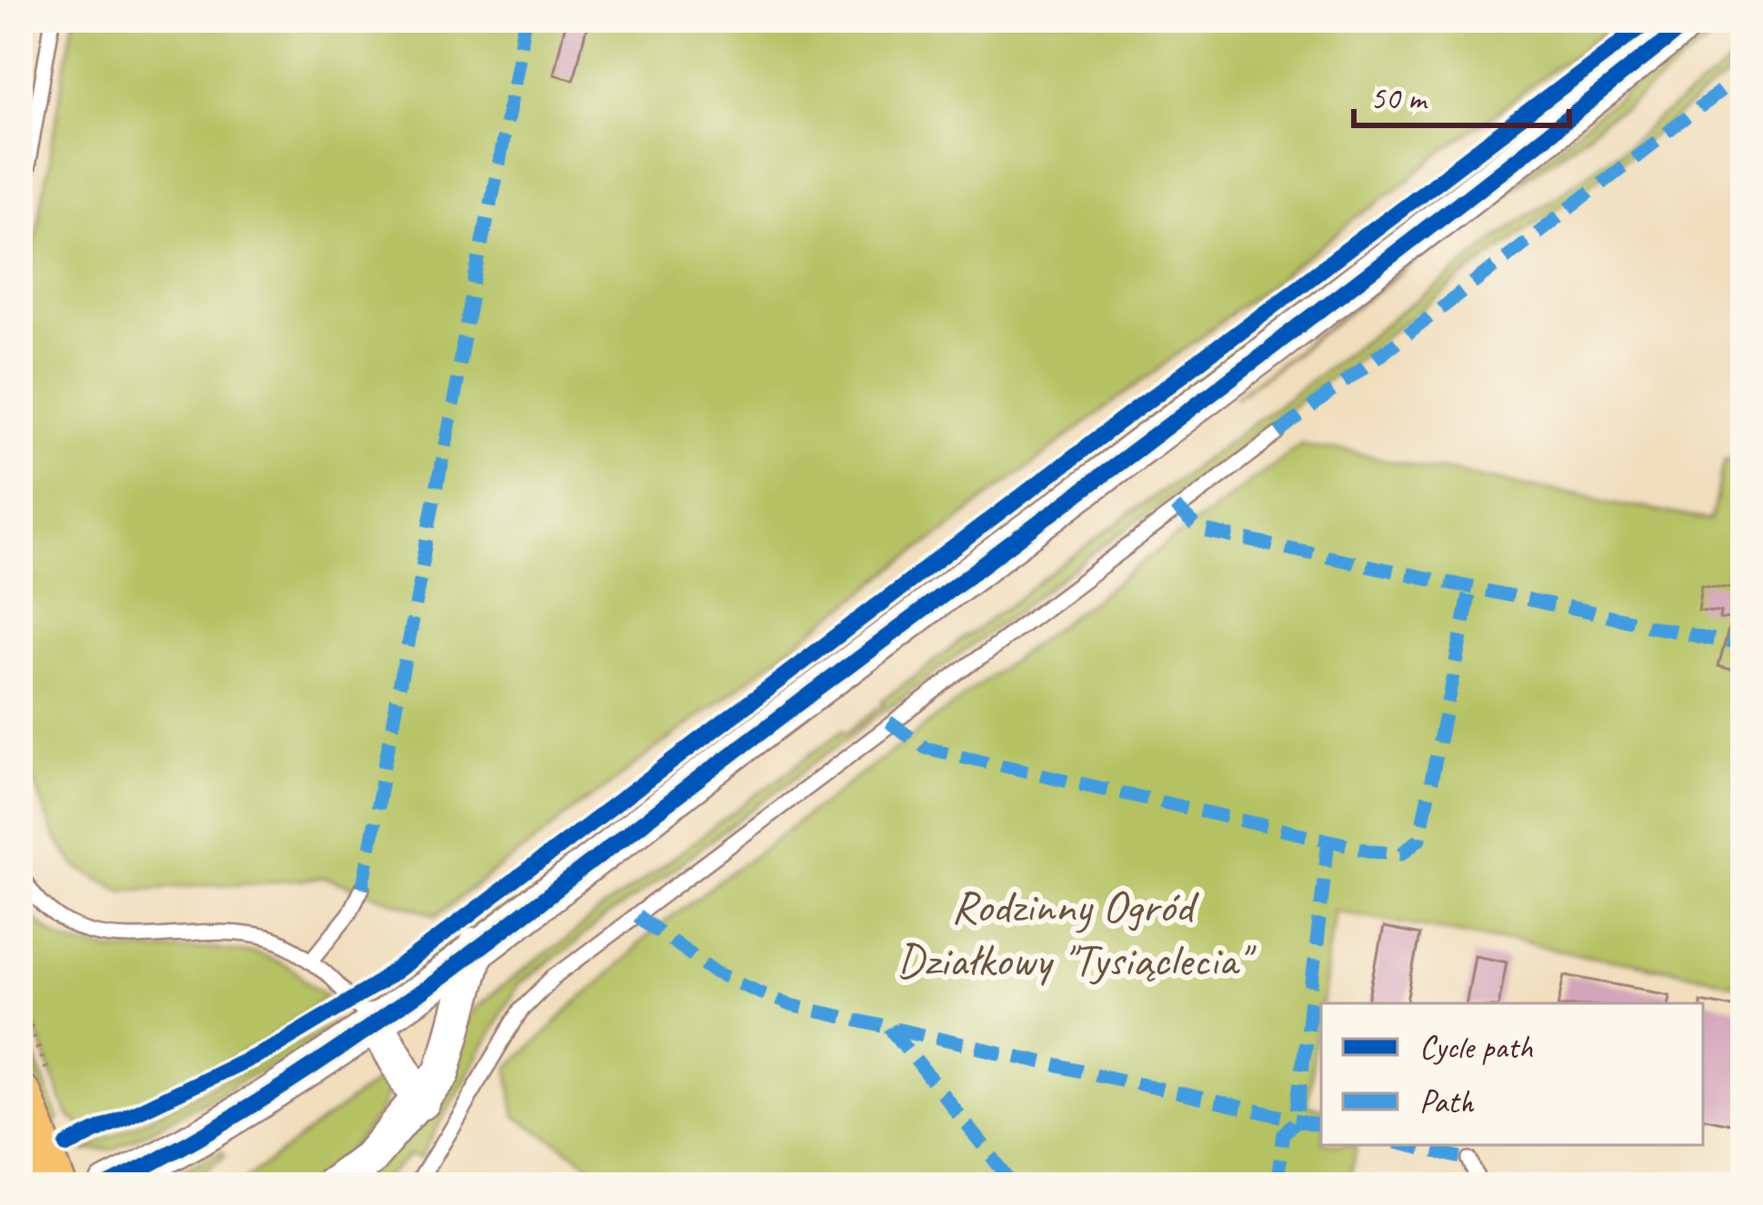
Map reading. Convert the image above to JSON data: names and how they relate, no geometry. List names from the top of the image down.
{
  "parks": ["Rodzinny Ogród Działkowy \"Tysiąclecia\""],
  "legend": ["Cycle path", "Path"],
  "scale_bar": "50 m"
}
